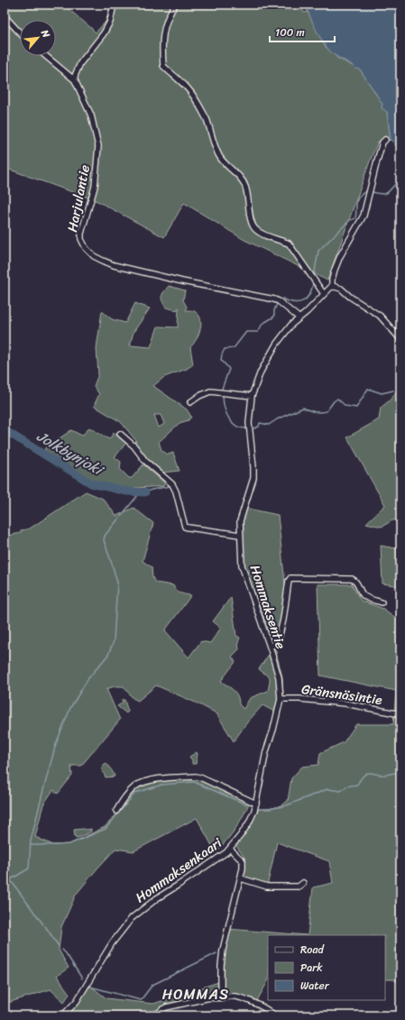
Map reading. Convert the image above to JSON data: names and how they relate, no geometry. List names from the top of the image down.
{
  "streets": {
    "street": [
      "Harjulantie",
      "Hommaksentie",
      "Gränsnäsintie",
      "Hommaksenkaari"
    ]
  },
  "crossings": [
    ["Harjulantie", "Hommaksentie"],
    ["Hommaksentie", "Gränsnäsintie"],
    ["Hommaksentie", "Hommaksenkaari"]
  ],
  "districts": ["HOMMAS"],
  "water": ["Jolkbynjoki"],
  "legend": ["Road", "Park", "Water"],
  "scale_bar": "100 m",
  "north": "top right"
}
